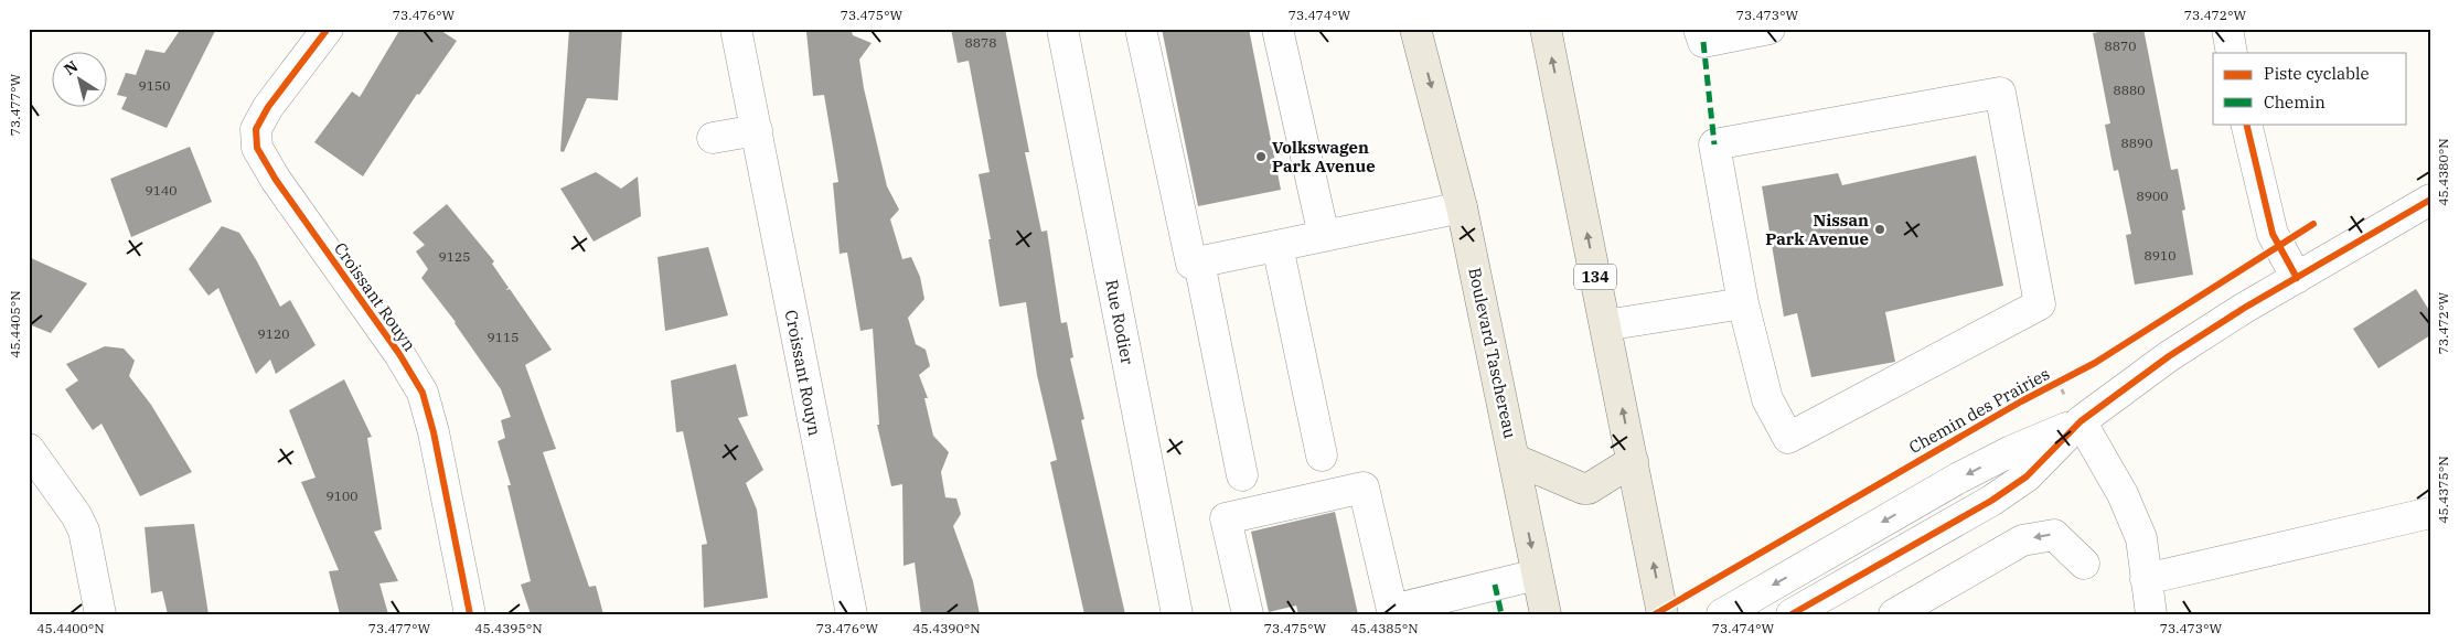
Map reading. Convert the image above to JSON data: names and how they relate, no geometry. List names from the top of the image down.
{
  "streets": {
    "main road": ["134", "Boulevard Taschereau"],
    "street": ["Croissant Rouyn", "Rue Rodier"],
    "cycle path": ["Chemin des Prairies"]
  },
  "places": ["Volkswagen Park Avenue", "Nissan Park Avenue"],
  "house_numbers": [
    "8878",
    "8870",
    "9150",
    "8880",
    "8890",
    "9140",
    "8900",
    "8910",
    "9125",
    "9120",
    "9115",
    "9100"
  ],
  "legend": ["Piste cyclable", "Chemin"],
  "north": "top left",
  "coordinates": [
    "73.476°W",
    "73.475°W",
    "73.474°W",
    "73.473°W",
    "73.472°W",
    "73.477°W",
    "45.4380°N",
    "45.4405°N",
    "45.4375°N",
    "45.4400°N",
    "45.4395°N",
    "45.4390°N",
    "45.4385°N"
  ]
}
